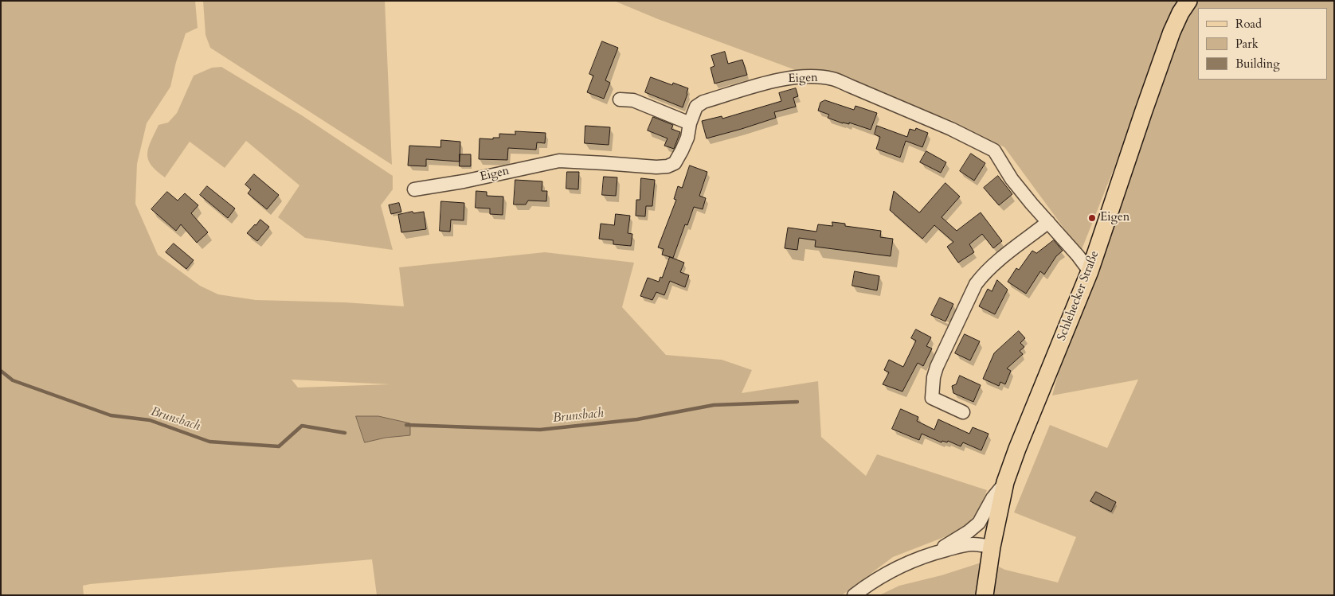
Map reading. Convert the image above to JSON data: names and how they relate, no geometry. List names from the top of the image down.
{
  "streets": {
    "main road": ["Schlehecker Straße"],
    "street": ["Eigen"]
  },
  "crossings": [
    ["Eigen", "Schlehecker Straße"]
  ],
  "water": ["Brunsbach"],
  "places": ["Eigen"],
  "legend": ["Road", "Park", "Building"]
}
